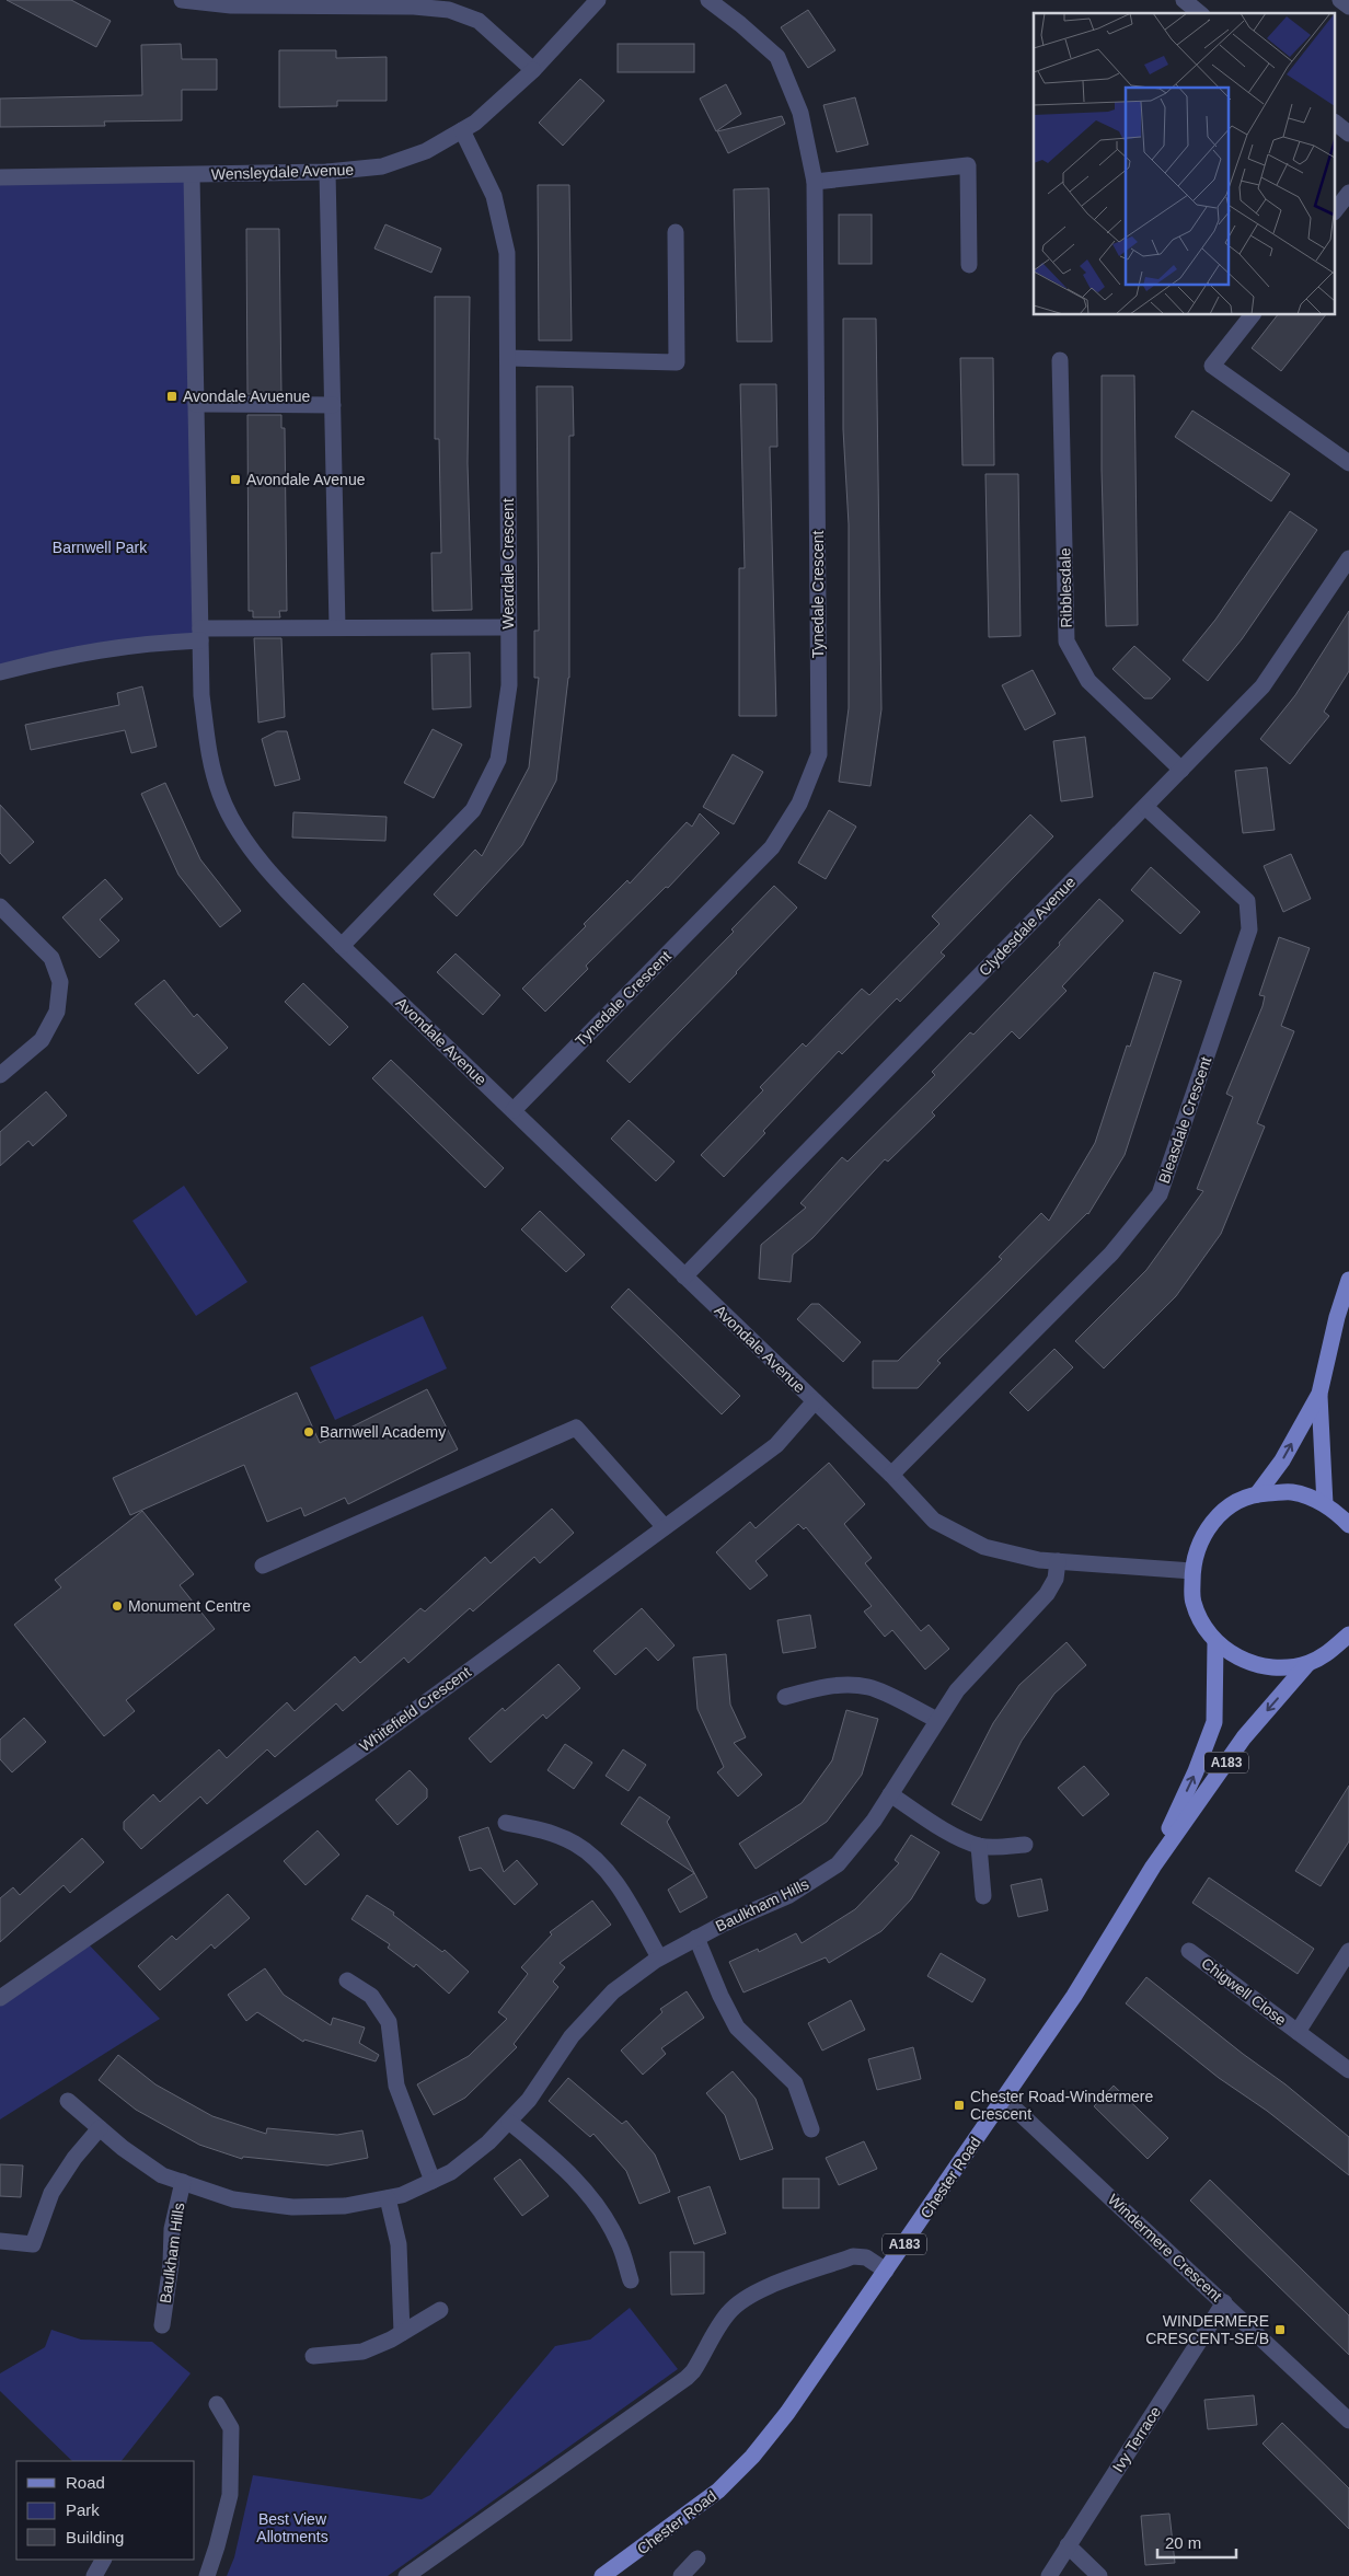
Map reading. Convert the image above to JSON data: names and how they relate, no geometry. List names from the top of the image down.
{
  "streets": {
    "main road": ["A183", "Chester Road"],
    "street": [
      "Wensleydale Avenue",
      "Weardale Crescent",
      "Ribblesdale",
      "Tynedale Crescent",
      "Clydesdale Avenue",
      "Avondale Avenue",
      "Bleasdale Crescent",
      "Whitefield Crescent",
      "Baulkham Hills",
      "Chigwell Close",
      "Windermere Crescent",
      "Ivy Terrace"
    ]
  },
  "crossings": [
    ["Wensleydale Avenue", "Weardale Crescent"],
    ["Wensleydale Avenue", "Avondale Avenue"],
    ["Weardale Crescent", "Avondale Avenue"],
    ["Ribblesdale", "Clydesdale Avenue"],
    ["Tynedale Crescent", "Avondale Avenue"],
    ["Clydesdale Avenue", "Avondale Avenue"],
    ["Clydesdale Avenue", "Bleasdale Crescent"],
    ["Avondale Avenue", "Bleasdale Crescent"],
    ["Avondale Avenue", "Whitefield Crescent"],
    ["Avondale Avenue", "Baulkham Hills"],
    ["Chester Road", "Windermere Crescent"],
    ["Windermere Crescent", "Ivy Terrace"]
  ],
  "parks": ["Barnwell Park", "Best View Allotments"],
  "places": {
    "transit": [
      "Avondale Avuenue",
      "Avondale Avenue",
      "Chester Road-Windermere Crescent",
      "WINDERMERE CRESCENT-SE/B"
    ],
    "other": ["Barnwell Academy", "Monument Centre"]
  },
  "legend": ["Road", "Park", "Building"],
  "scale_bar": "20 m"
}
